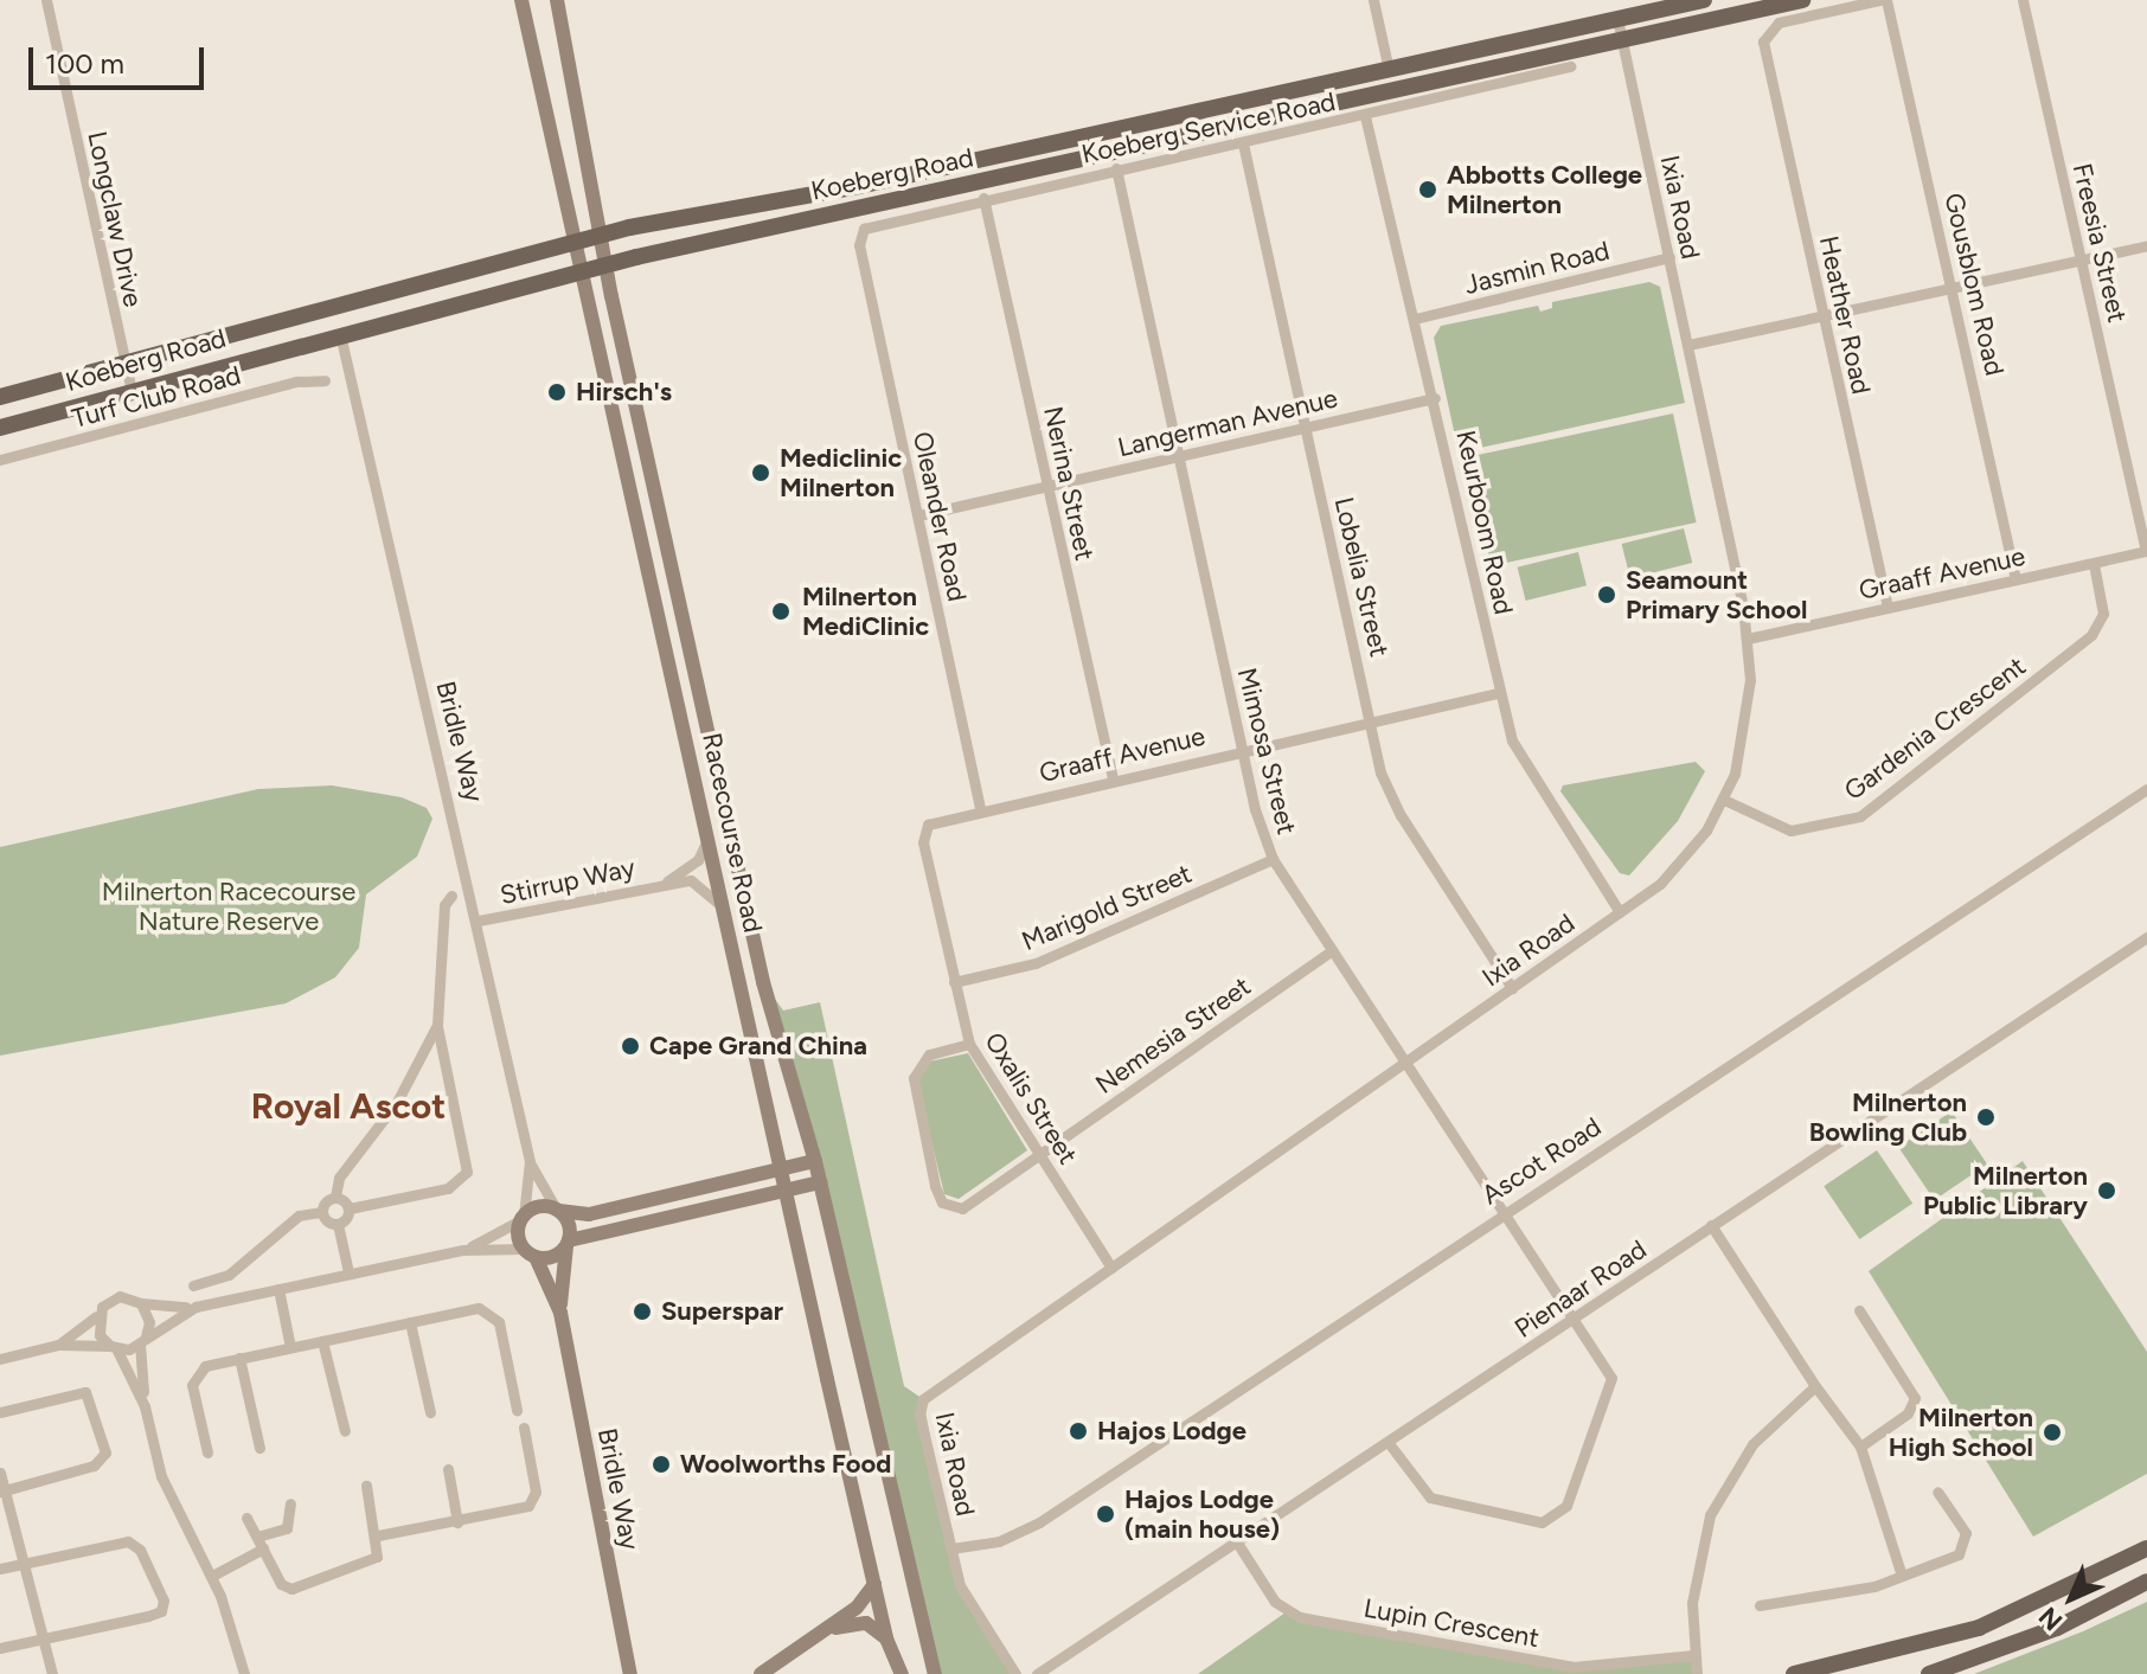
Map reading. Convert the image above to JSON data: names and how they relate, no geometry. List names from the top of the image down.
{
  "streets": {
    "main road": ["Koeberg Road", "Bridle Way", "Racecourse Road"],
    "street": [
      "Koeberg Service Road",
      "Ixia Road",
      "Longclaw Drive",
      "Freesia Street",
      "Jasmin Road",
      "Gousblom Road",
      "Heather Road",
      "Turf Club Road",
      "Langerman Avenue",
      "Nerina Street",
      "Oleander Road",
      "Keurboom Road",
      "Graaff Avenue",
      "Lobelia Street",
      "Gardenia Crescent",
      "Mimosa Street",
      "Stirrup Way",
      "Marigold Street",
      "Nemesia Street",
      "Oxalis Street",
      "Ascot Road",
      "Pienaar Road",
      "Lupin Crescent"
    ]
  },
  "crossings": [
    ["Koeberg Service Road", "Nerina Street"],
    ["Koeberg Service Road", "Oleander Road"],
    ["Koeberg Service Road", "Keurboom Road"],
    ["Koeberg Service Road", "Lobelia Street"],
    ["Koeberg Service Road", "Mimosa Street"],
    ["Koeberg Road", "Ixia Road"],
    ["Koeberg Road", "Longclaw Drive"],
    ["Koeberg Road", "Bridle Way"],
    ["Koeberg Road", "Racecourse Road"],
    ["Ixia Road", "Jasmin Road"],
    ["Ixia Road", "Keurboom Road"],
    ["Ixia Road", "Graaff Avenue"],
    ["Ixia Road", "Lobelia Street"],
    ["Ixia Road", "Gardenia Crescent"],
    ["Ixia Road", "Mimosa Street"],
    ["Ixia Road", "Oxalis Street"],
    ["Ixia Road", "Ascot Road"],
    ["Freesia Street", "Graaff Avenue"],
    ["Jasmin Road", "Keurboom Road"],
    ["Gousblom Road", "Heather Road"],
    ["Gousblom Road", "Graaff Avenue"],
    ["Heather Road", "Graaff Avenue"],
    ["Langerman Avenue", "Nerina Street"],
    ["Langerman Avenue", "Oleander Road"],
    ["Langerman Avenue", "Keurboom Road"],
    ["Langerman Avenue", "Lobelia Street"],
    ["Langerman Avenue", "Mimosa Street"],
    ["Nerina Street", "Graaff Avenue"],
    ["Oleander Road", "Graaff Avenue"],
    ["Keurboom Road", "Graaff Avenue"],
    ["Graaff Avenue", "Lobelia Street"],
    ["Graaff Avenue", "Gardenia Crescent"],
    ["Graaff Avenue", "Mimosa Street"],
    ["Graaff Avenue", "Oxalis Street"],
    ["Bridle Way", "Stirrup Way"],
    ["Mimosa Street", "Marigold Street"],
    ["Mimosa Street", "Nemesia Street"],
    ["Mimosa Street", "Ascot Road"],
    ["Mimosa Street", "Pienaar Road"],
    ["Racecourse Road", "Stirrup Way"],
    ["Marigold Street", "Oxalis Street"],
    ["Nemesia Street", "Oxalis Street"],
    ["Pienaar Road", "Lupin Crescent"]
  ],
  "districts": ["Royal Ascot"],
  "parks": ["Milnerton Racecourse Nature Reserve"],
  "places": [
    "Abbotts College Milnerton",
    "Hirsch's",
    "Mediclinic Milnerton",
    "Seamount Primary School",
    "Milnerton MediClinic",
    "Cape Grand China",
    "Milnerton Bowling Club",
    "Milnerton Public Library",
    "Superspar",
    "Hajos Lodge",
    "Milnerton High School",
    "Woolworths Food",
    "Hajos Lodge (main house)"
  ],
  "scale_bar": "100 m",
  "north": "bottom left"
}
